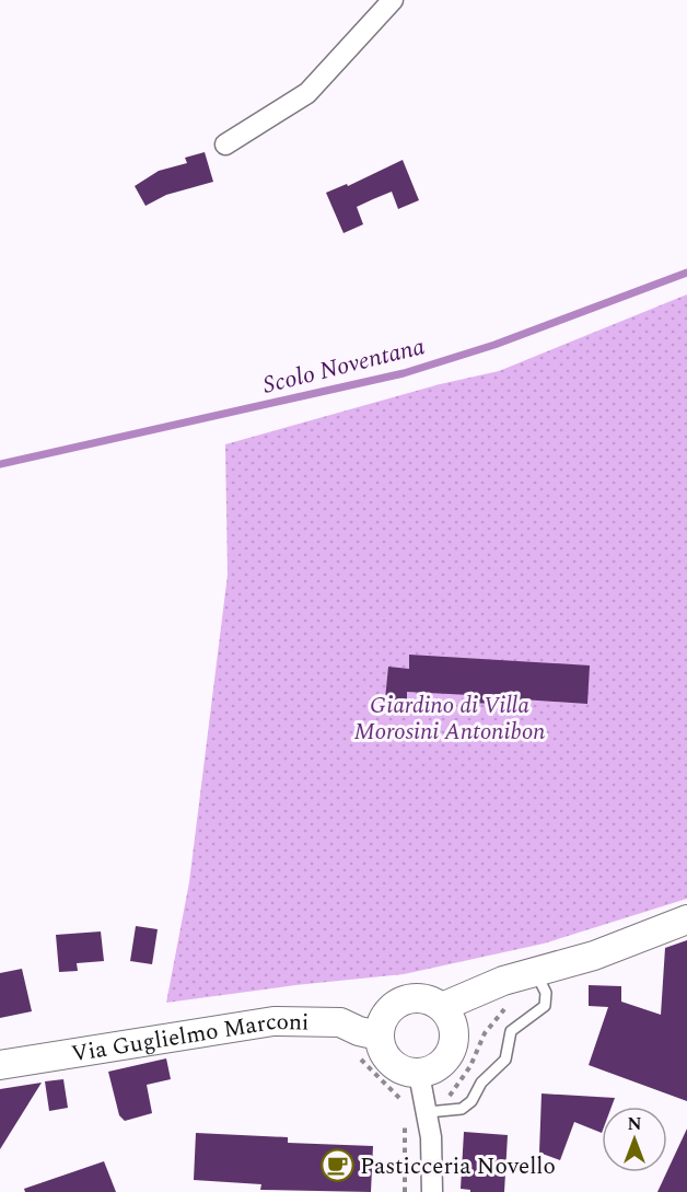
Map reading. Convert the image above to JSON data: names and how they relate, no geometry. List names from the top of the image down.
{
  "streets": {
    "street": ["Via Guglielmo Marconi"]
  },
  "water": ["Scolo Noventana"],
  "parks": ["Giardino di Villa Morosini Antonibon"],
  "places": {
    "cafe": ["Pasticceria Novello"]
  },
  "north": "top"
}
